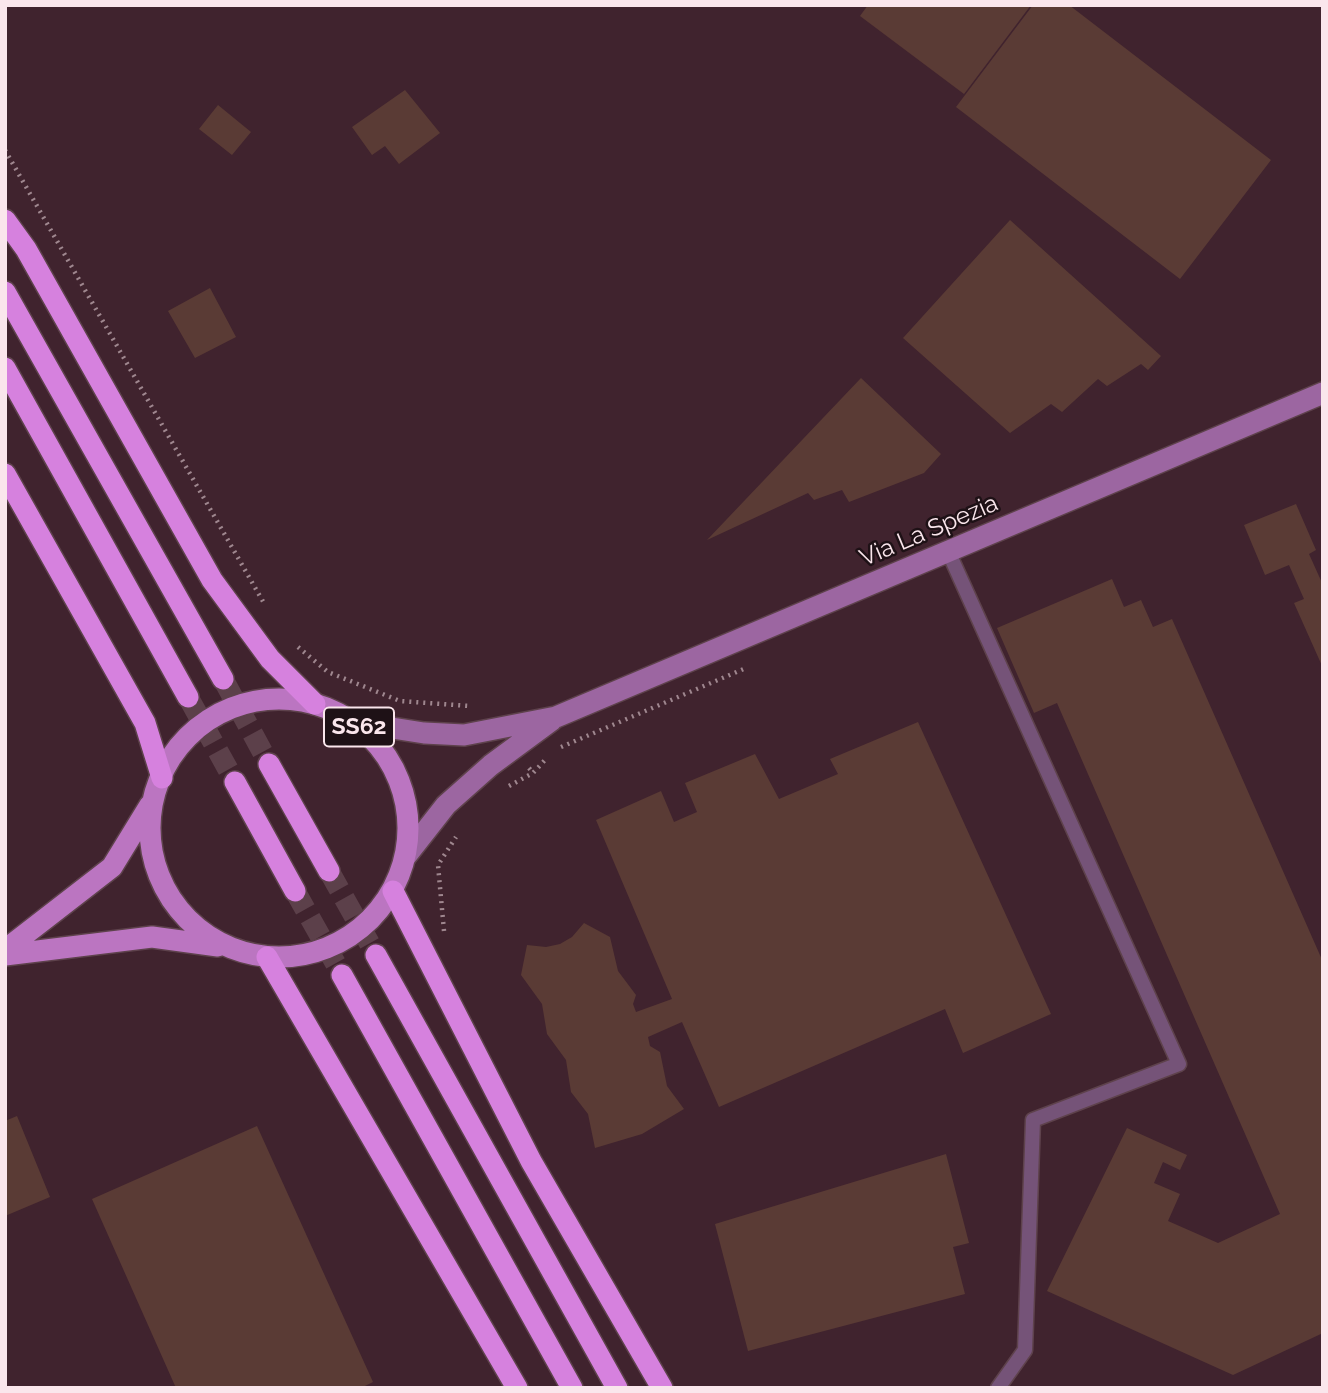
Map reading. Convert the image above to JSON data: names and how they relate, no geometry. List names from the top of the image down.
{
  "streets": {
    "main road": ["Via La Spezia", "SS62"]
  }
}
